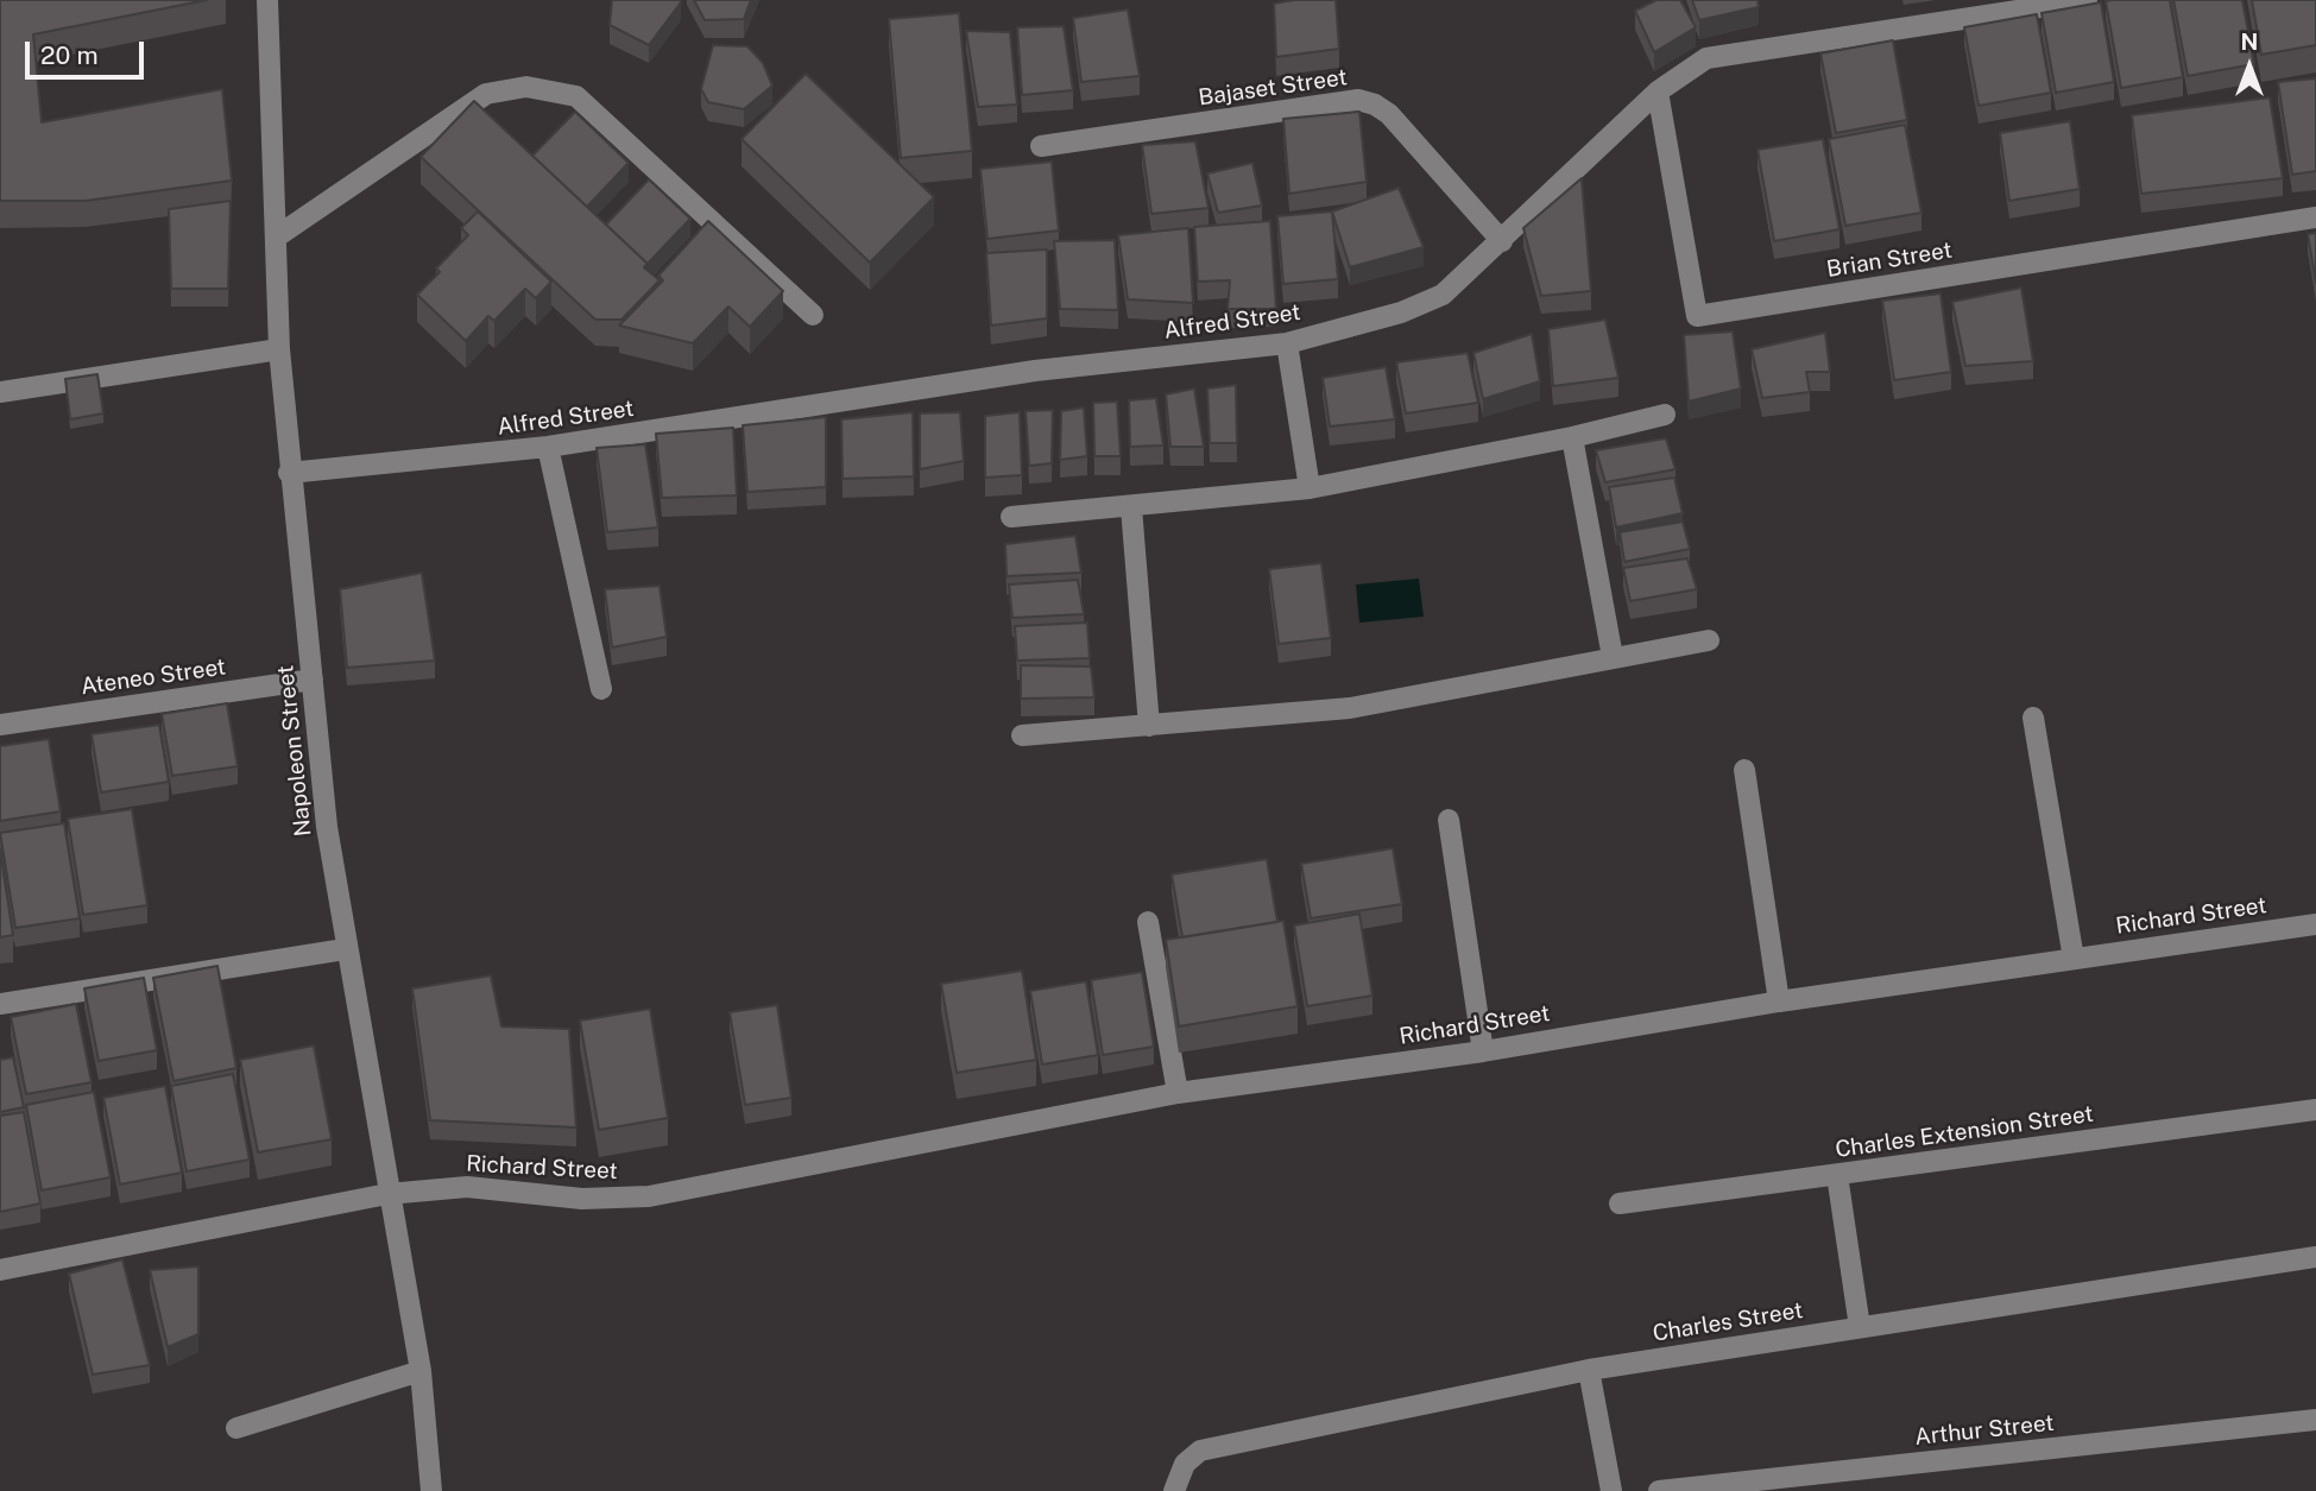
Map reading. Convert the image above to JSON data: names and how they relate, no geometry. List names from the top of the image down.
{
  "streets": {
    "street": [
      "Bajaset Street",
      "Brian Street",
      "Alfred Street",
      "Ateneo Street",
      "Napoleon Street",
      "Richard Street",
      "Charles Extension Street",
      "Charles Street",
      "Arthur Street"
    ]
  },
  "crossings": [
    ["Bajaset Street", "Alfred Street"],
    ["Brian Street", "Alfred Street"],
    ["Alfred Street", "Napoleon Street"],
    ["Ateneo Street", "Napoleon Street"],
    ["Napoleon Street", "Richard Street"]
  ],
  "scale_bar": "20 m",
  "north": "top"
}
